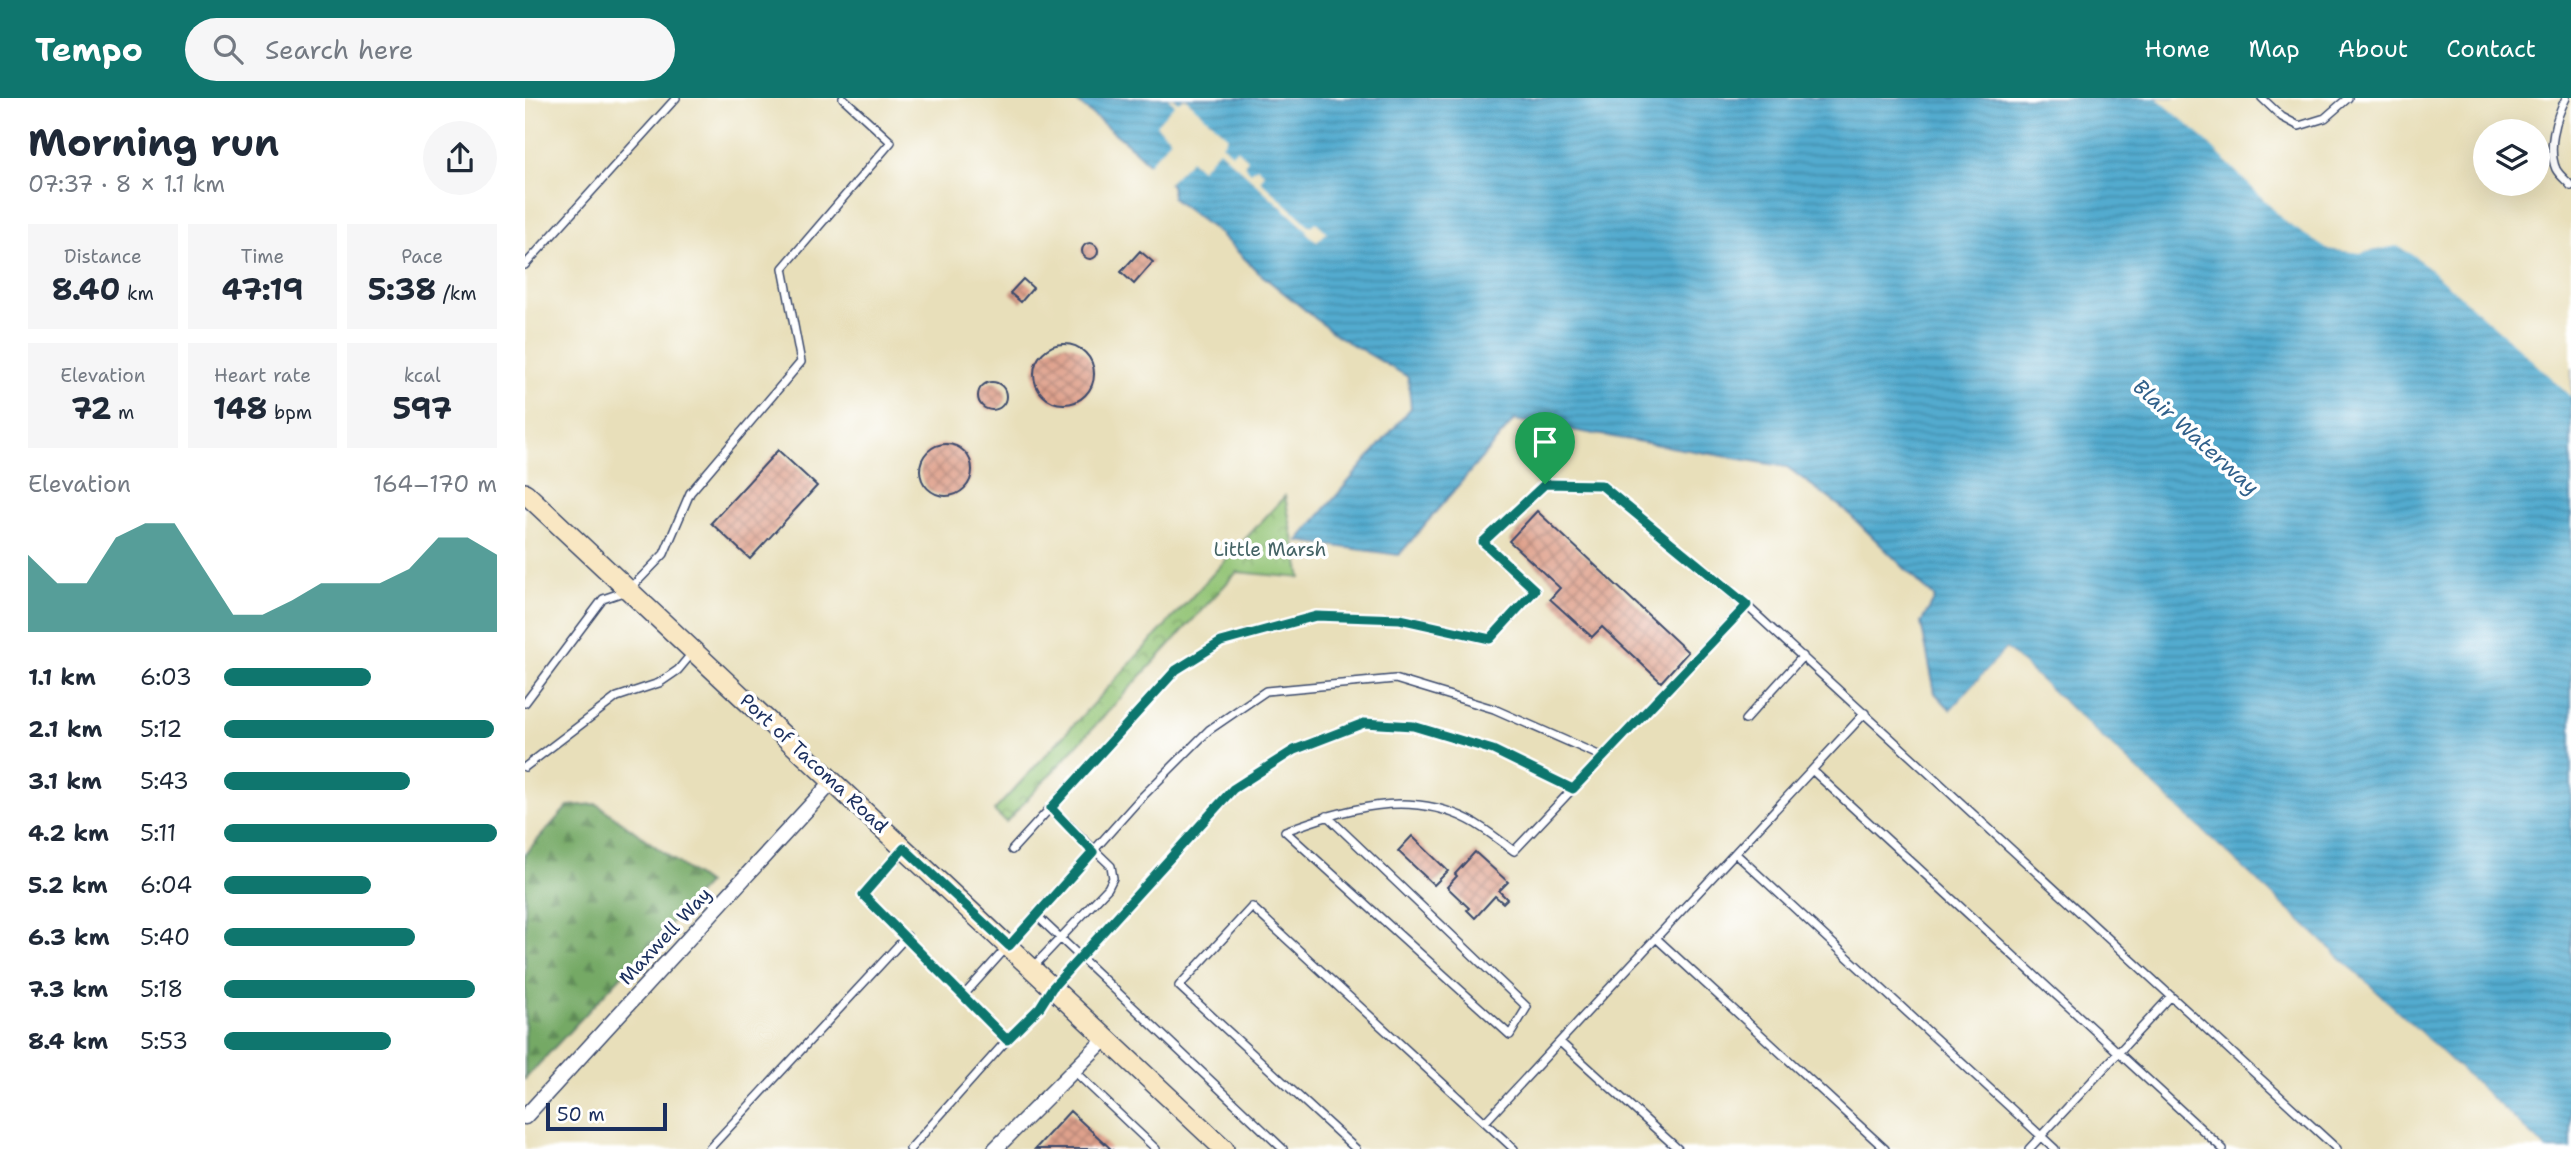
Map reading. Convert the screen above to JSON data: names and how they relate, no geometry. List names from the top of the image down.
{
  "streets": {
    "main road": ["Port of Tacoma Road"],
    "street": ["Maxwell Way"]
  },
  "crossings": [
    ["Port of Tacoma Road", "Maxwell Way"]
  ],
  "water": ["Blair Waterway"],
  "parks": ["Little Marsh"],
  "scale_bar": "50 m",
  "page": {
    "header": "Tempo",
    "search": "Search here",
    "nav": [
      "Home",
      "Map",
      "About",
      "Contact"
    ],
    "heading": ["Morning run", "07:37 · 8 × 1.1 km"],
    "stats": [
      ["Distance", "8.40 km"],
      ["Time", "47:19"],
      ["Pace", "5:38 /km"],
      ["Elevation", "72 m"],
      ["Heart rate", "148 bpm"],
      ["kcal", "597"]
    ],
    "chart": ["Elevation", "164–170 m"],
    "list": [
      {
        "name": "1.1 km",
        "note": "6:03"
      },
      {
        "name": "2.1 km",
        "note": "5:12"
      },
      {
        "name": "3.1 km",
        "note": "5:43"
      },
      {
        "name": "4.2 km",
        "note": "5:11"
      },
      {
        "name": "5.2 km",
        "note": "6:04"
      },
      {
        "name": "6.3 km",
        "note": "5:40"
      },
      {
        "name": "7.3 km",
        "note": "5:18"
      },
      {
        "name": "8.4 km",
        "note": "5:53"
      }
    ],
    "scale": "50 m"
  }
}
